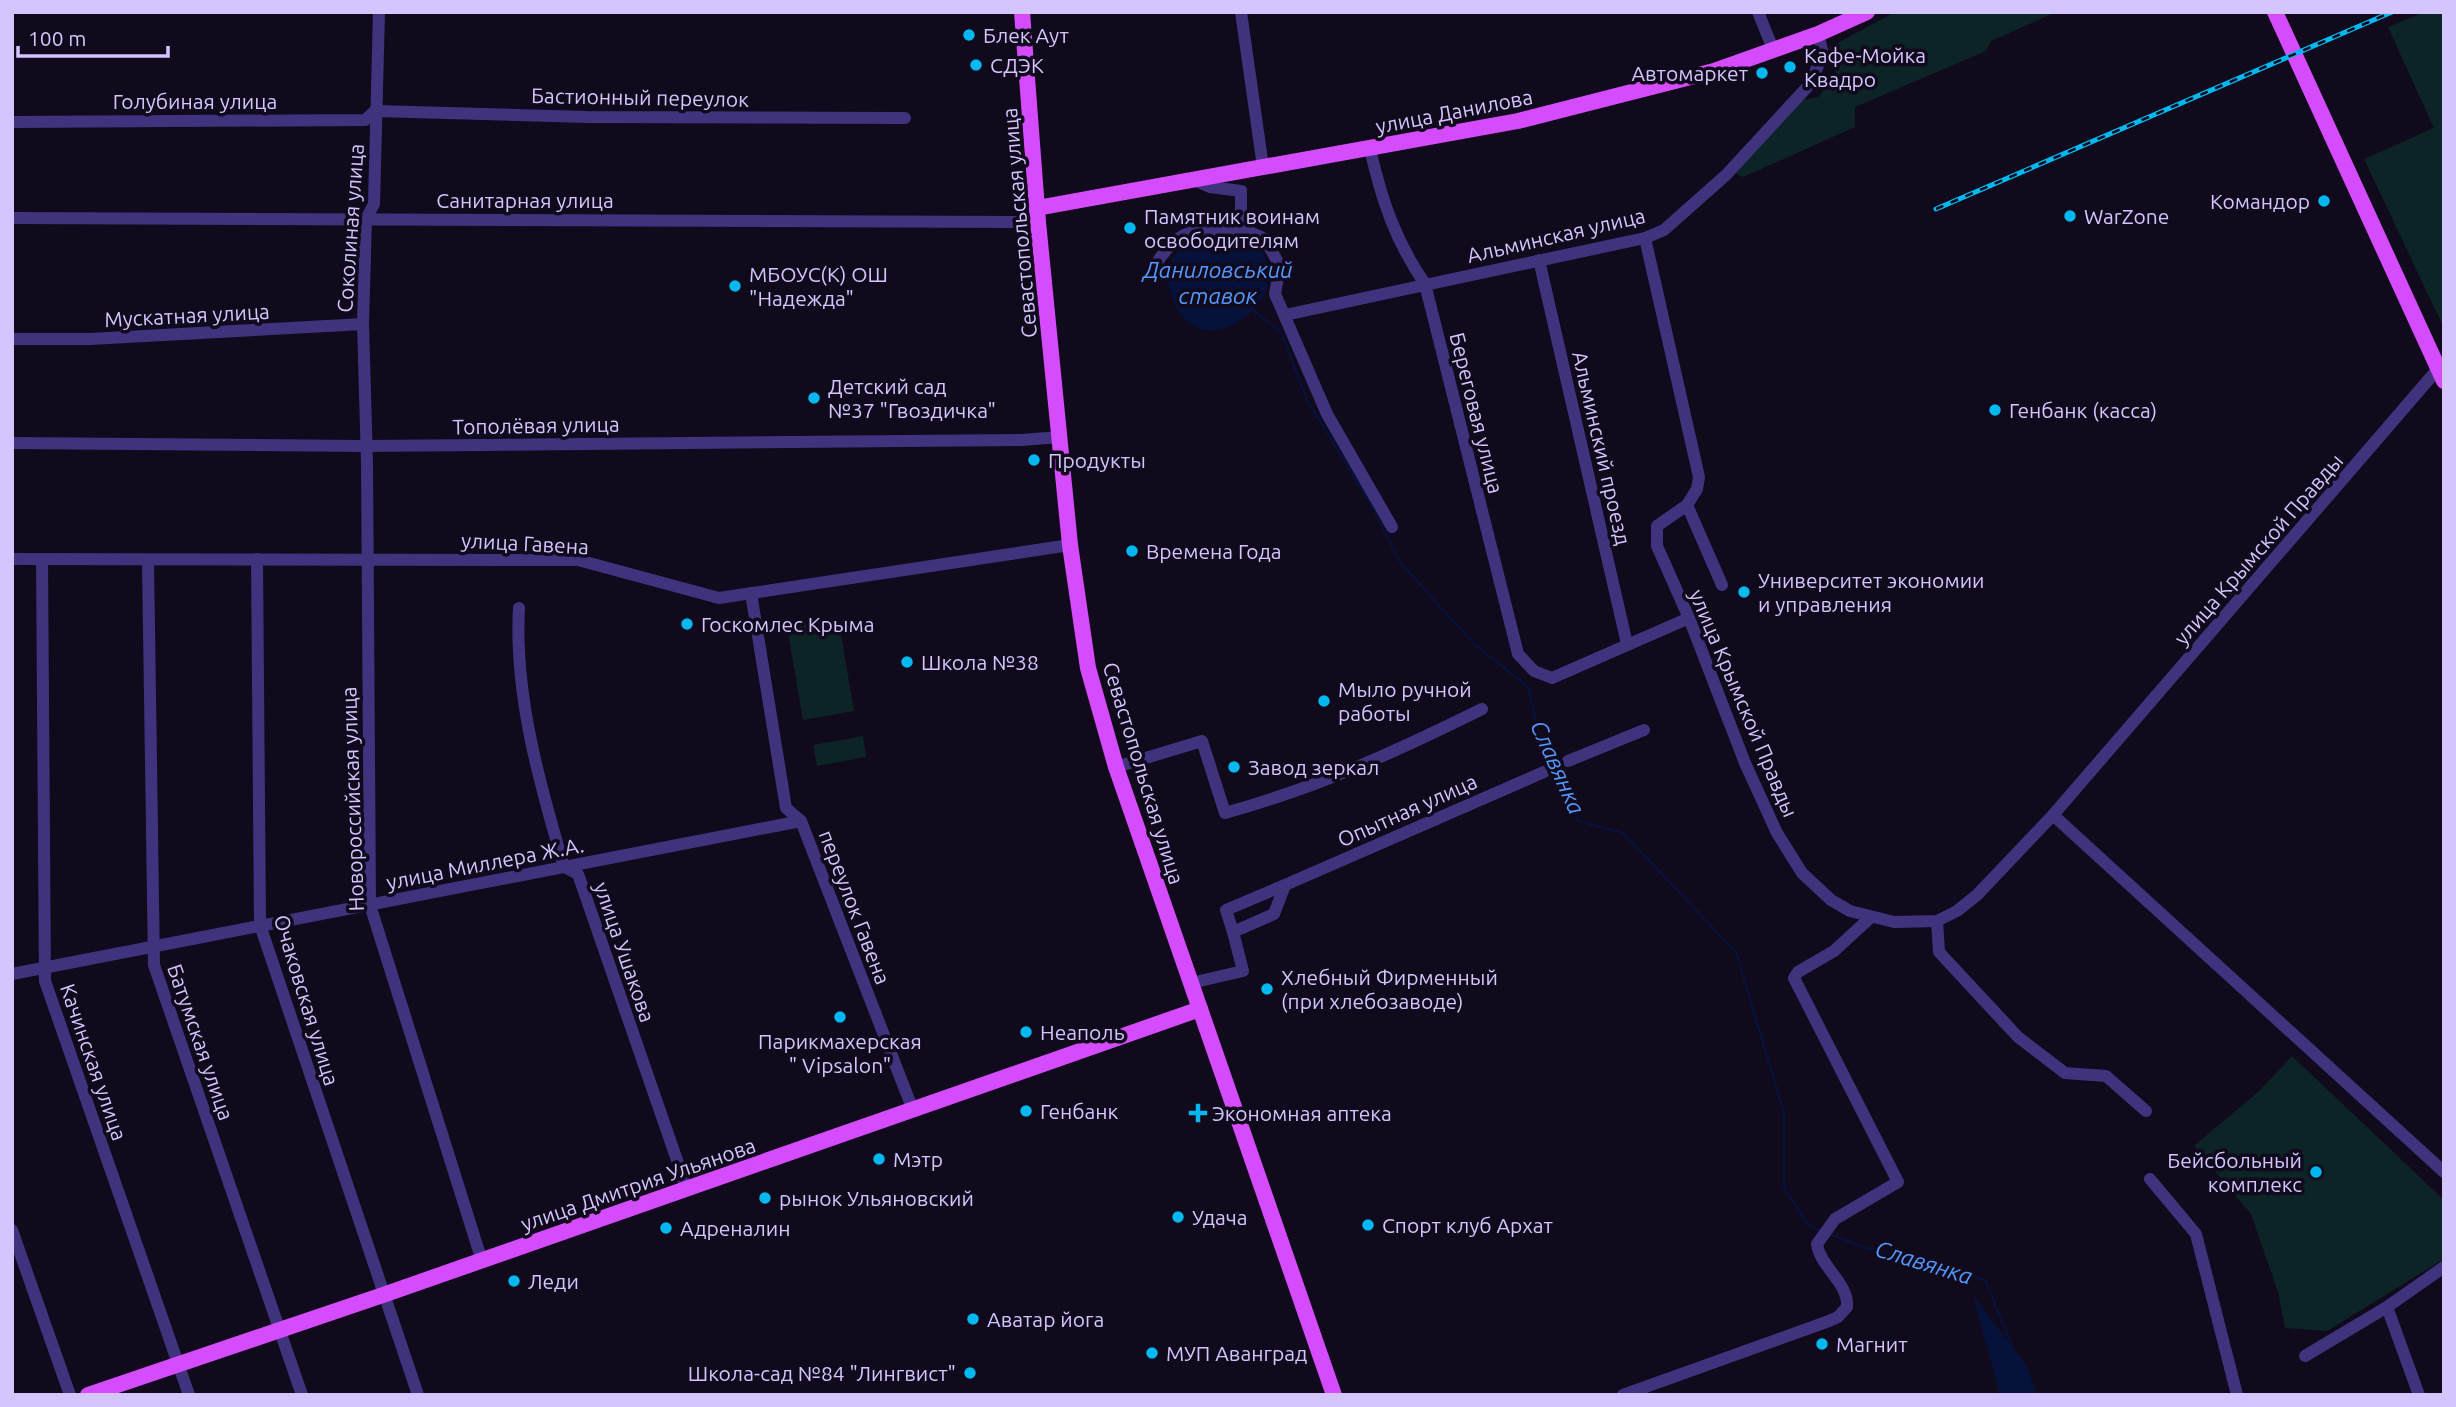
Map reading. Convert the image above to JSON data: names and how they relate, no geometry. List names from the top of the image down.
{
  "streets": {
    "main road": ["улица Данилова", "Севастопольская улица", "улица Дмитрия Ульянова"],
    "street": [
      "Бастионный переулок",
      "Голубиная улица",
      "Санитарная улица",
      "Соколиная улица",
      "Альминская улица",
      "Мускатная улица",
      "Береговая улица",
      "Тополёвая улица",
      "Альминский проезд",
      "улица Гавена",
      "улица Крымской Правды",
      "Новороссийская улица",
      "Опытная улица",
      "улица Миллера Ж.А.",
      "переулок Гавена",
      "улица Ушакова",
      "Очаковская улица",
      "Батумская улица",
      "Качинская улица"
    ]
  },
  "crossings": [
    ["Бастионный переулок", "Голубиная улица"],
    ["Бастионный переулок", "Соколиная улица"],
    ["Голубиная улица", "Соколиная улица"],
    ["улица Данилова", "Санитарная улица"],
    ["улица Данилова", "Севастопольская улица"],
    ["улица Данилова", "Альминская улица"],
    ["улица Данилова", "Береговая улица"],
    ["Санитарная улица", "Севастопольская улица"],
    ["Санитарная улица", "Соколиная улица"],
    ["Севастопольская улица", "Тополёвая улица"],
    ["Севастопольская улица", "улица Гавена"],
    ["Севастопольская улица", "Опытная улица"],
    ["Севастопольская улица", "улица Дмитрия Ульянова"],
    ["Соколиная улица", "Мускатная улица"],
    ["Соколиная улица", "Тополёвая улица"],
    ["Соколиная улица", "Новороссийская улица"],
    ["Альминская улица", "Береговая улица"],
    ["Альминская улица", "Альминский проезд"],
    ["Береговая улица", "Альминский проезд"],
    ["Тополёвая улица", "Новороссийская улица"],
    ["улица Гавена", "Новороссийская улица"],
    ["улица Гавена", "переулок Гавена"],
    ["улица Гавена", "Очаковская улица"],
    ["улица Гавена", "Батумская улица"],
    ["улица Гавена", "Качинская улица"],
    ["Новороссийская улица", "улица Миллера Ж.А."],
    ["Новороссийская улица", "улица Дмитрия Ульянова"],
    ["улица Миллера Ж.А.", "переулок Гавена"],
    ["улица Миллера Ж.А.", "улица Ушакова"],
    ["улица Миллера Ж.А.", "Очаковская улица"],
    ["улица Миллера Ж.А.", "Батумская улица"],
    ["улица Миллера Ж.А.", "Качинская улица"],
    ["переулок Гавена", "улица Дмитрия Ульянова"],
    ["улица Ушакова", "улица Дмитрия Ульянова"],
    ["Очаковская улица", "улица Дмитрия Ульянова"],
    ["Батумская улица", "улица Дмитрия Ульянова"],
    ["Качинская улица", "улица Дмитрия Ульянова"]
  ],
  "water": ["Даниловський ставок", "Славянка"],
  "places": {
    "other": [
      "Блек Аут",
      "СДЭК",
      "Кафе-Мойка Квадро",
      "Автомаркет",
      "Командор",
      "WarZone",
      "Памятник воинам освободителям",
      "МБОУС(К) ОШ \"Надежда\"",
      "Детский сад №37 \"Гвоздичка\"",
      "Генбанк (касса)",
      "Продукты",
      "Времена Года",
      "Университет экономии и управления",
      "Госкомлес Крыма",
      "Школа №38",
      "Мыло ручной работы",
      "Завод зеркал",
      "Хлебный Фирменный (при хлебозаводе)",
      "Парикмахерская \" Vipsalon\"",
      "Неаполь",
      "Генбанк",
      "Мэтр",
      "Бейсбольный комплекс",
      "рынок Ульяновский",
      "Удача",
      "Спорт клуб Архат",
      "Адреналин",
      "Леди",
      "Аватар йога",
      "Магнит",
      "МУП Аванград",
      "Школа-сад №84 \"Лингвист\""
    ],
    "health": ["Экономная аптека"]
  },
  "scale_bar": "100 m"
}
